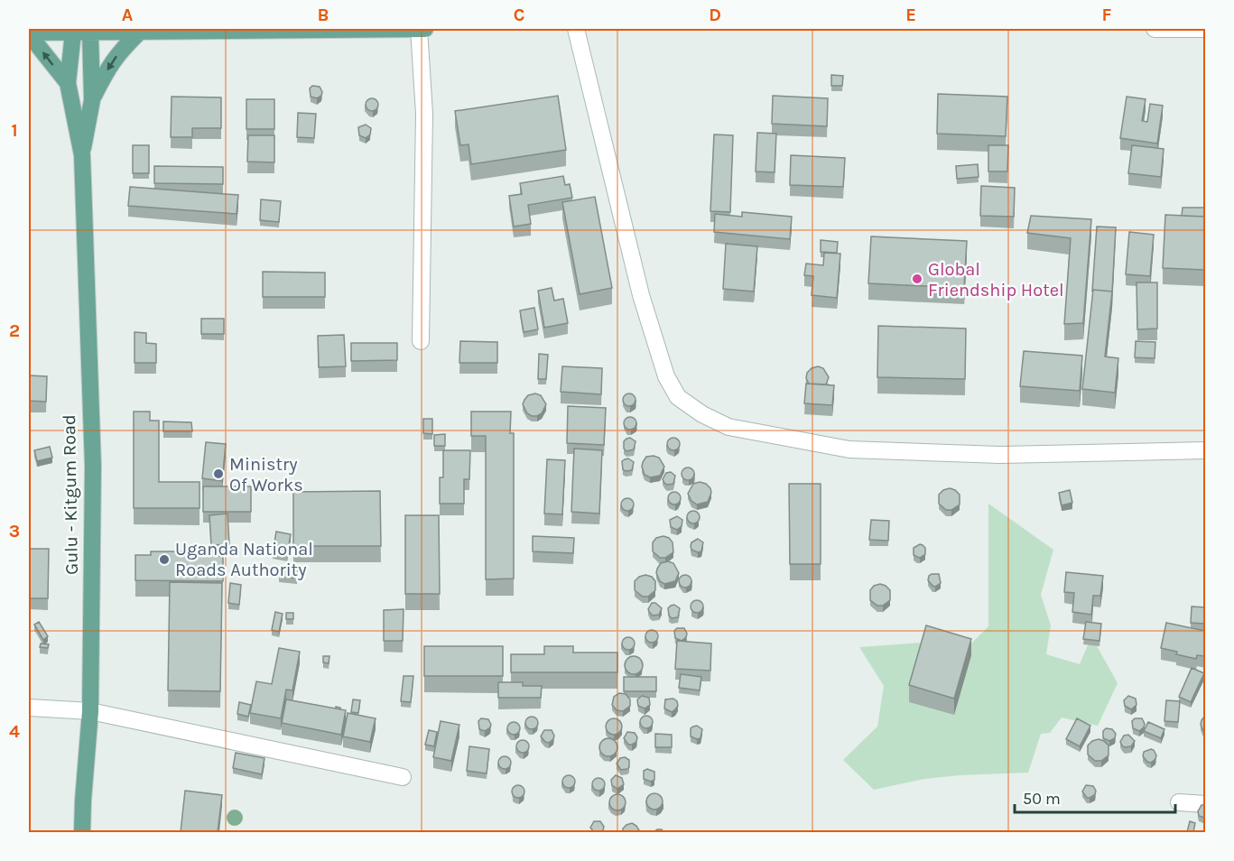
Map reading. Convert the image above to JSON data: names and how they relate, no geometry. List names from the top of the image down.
{
  "streets": {
    "main road": ["Gulu - Kitgum Road"]
  },
  "places": ["Global Friendship Hotel", "Ministry Of Works", "Uganda National Roads Authority"],
  "scale_bar": "50 m",
  "grid": {
    "columns": [
      "A",
      "B",
      "C",
      "D",
      "E",
      "F"
    ],
    "rows": [
      "1",
      "2",
      "3",
      "4"
    ]
  }
}
